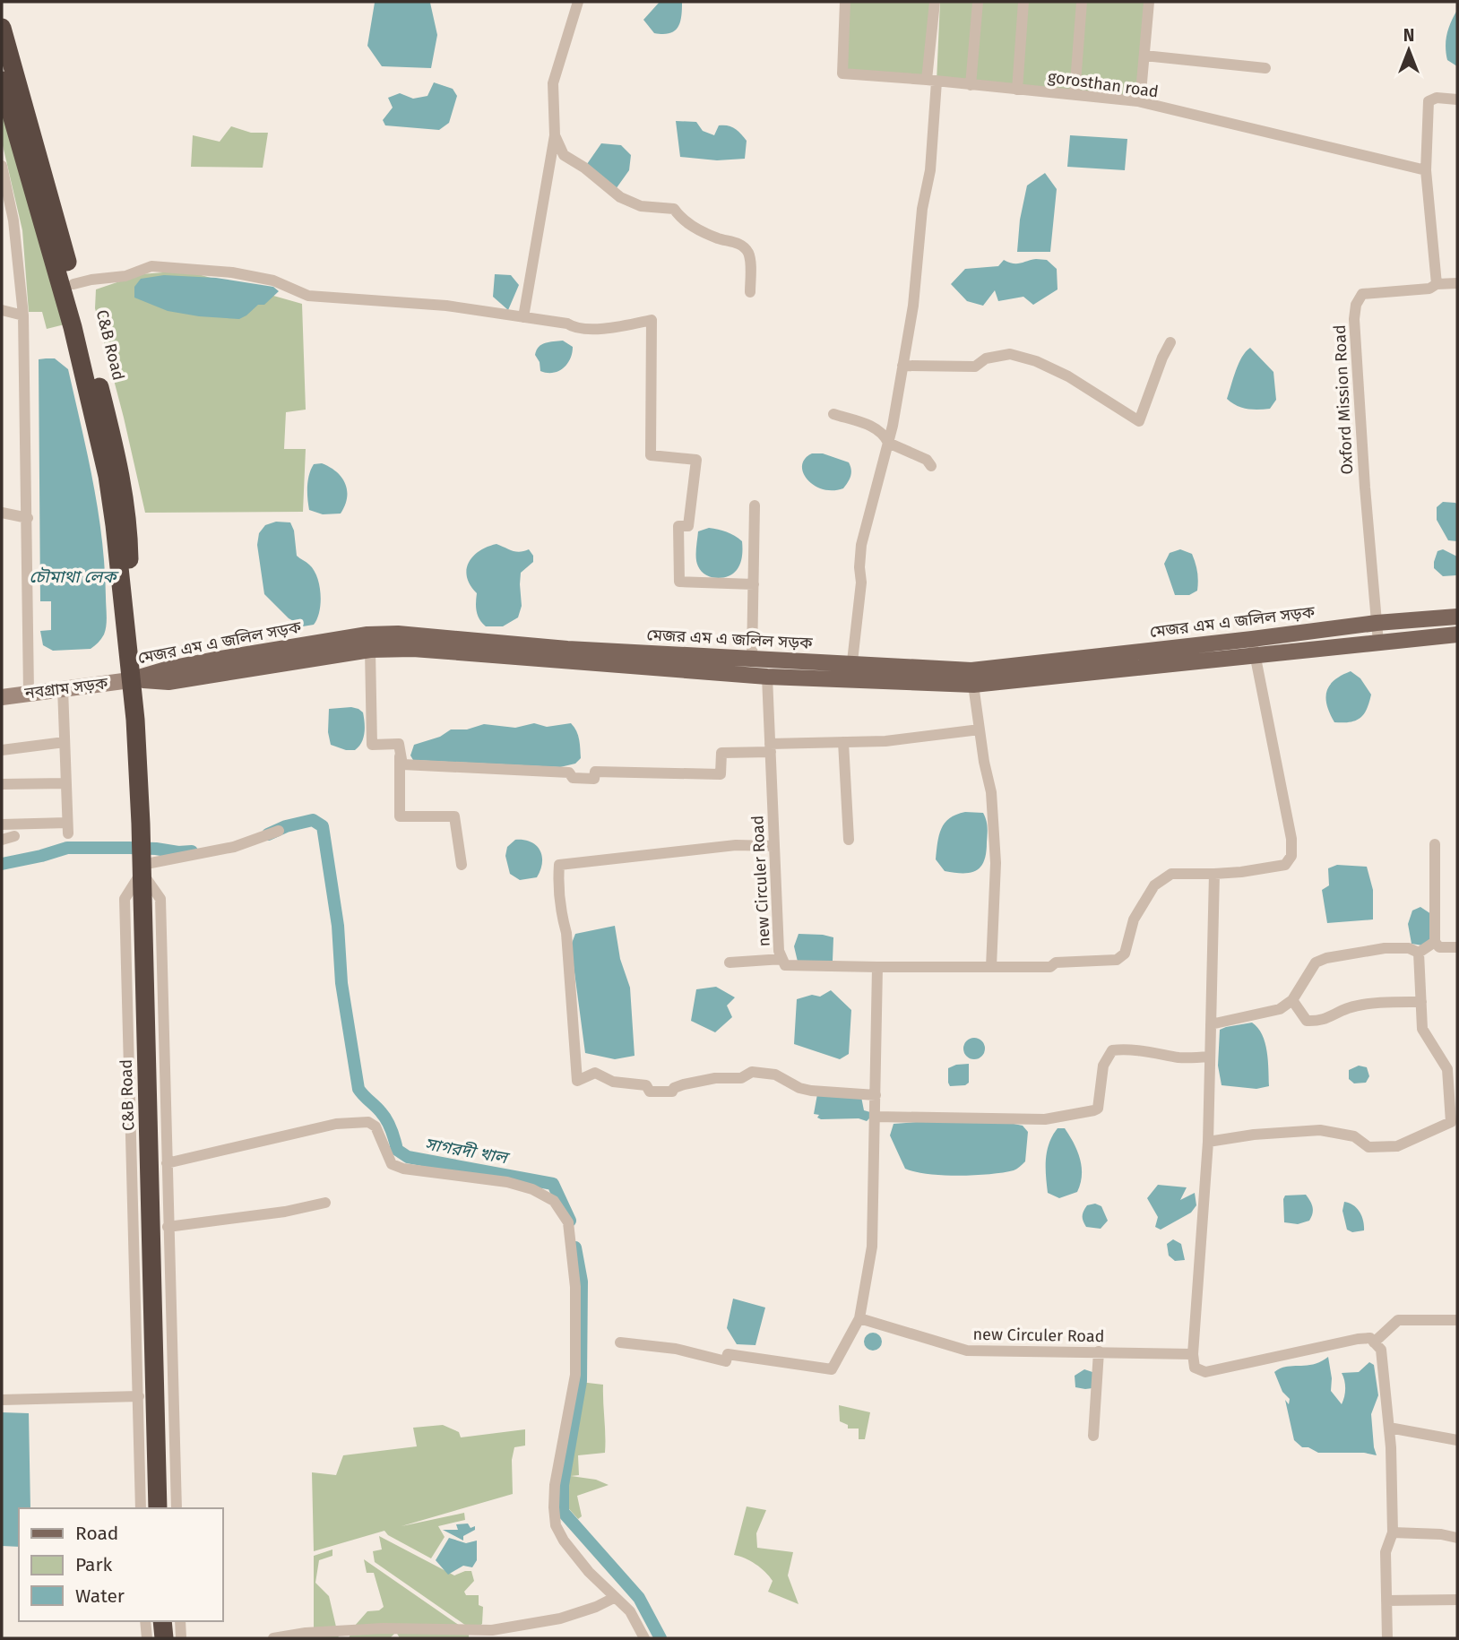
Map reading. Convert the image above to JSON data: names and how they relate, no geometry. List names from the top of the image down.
{
  "streets": {
    "highway": ["C&B Road"],
    "main road": ["মেজর এম এ জলিল সড়ক", "নবগ্রাম সড়ক"],
    "street": ["gorosthan road", "Oxford Mission Road", "new Circuler Road"]
  },
  "crossings": [
    ["C&B Road", "মেজর এম এ জলিল সড়ক"],
    ["C&B Road", "নবগ্রাম সড়ক"],
    ["Oxford Mission Road", "মেজর এম এ জলিল সড়ক"],
    ["মেজর এম এ জলিল সড়ক", "নবগ্রাম সড়ক"],
    ["মেজর এম এ জলিল সড়ক", "new Circuler Road"]
  ],
  "water": ["চৌমাথা লেক", "সাগরদী খাল"],
  "legend": ["Road", "Park", "Water"],
  "north": "top"
}
